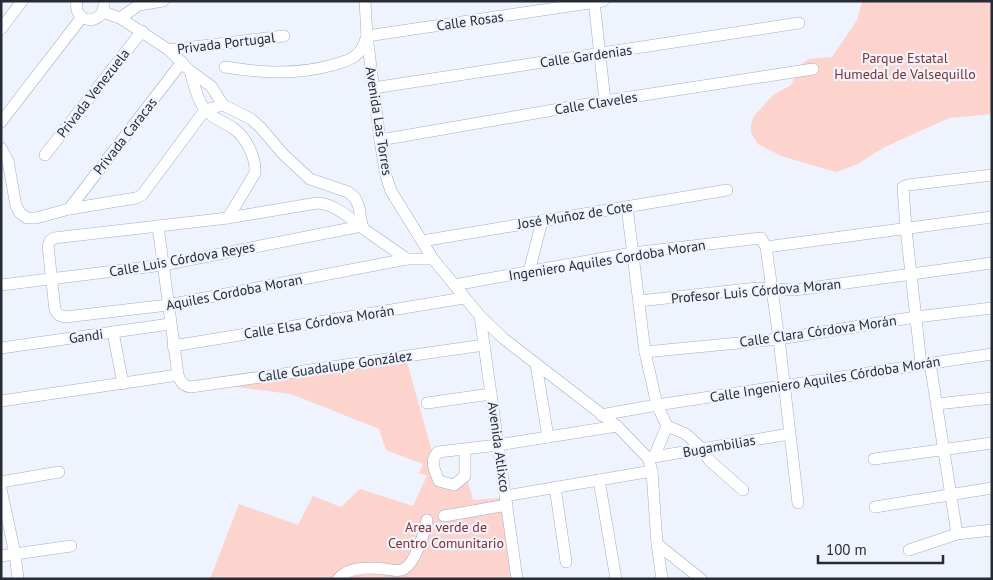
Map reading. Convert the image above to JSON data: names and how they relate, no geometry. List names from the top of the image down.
{
  "streets": {
    "street": [
      "Calle Rosas",
      "Privada Portugal",
      "Calle Gardenias",
      "Privada Venezuela",
      "Calle Claveles",
      "Avenida Las Torres",
      "Privada Caracas",
      "José Muñoz de Cote",
      "Calle Luis Córdova Reyes",
      "Ingeniero Aquiles Cordoba Moran",
      "Profesor Luis Córdova Moran",
      "Aquiles Cordoba Moran",
      "Calle Elsa Córdova Morán",
      "Calle Clara Córdova Morán",
      "Gandi",
      "Calle Guadalupe González",
      "Calle Ingeniero Aquiles Córdoba Morán",
      "Bugambilias",
      "Avenida Atlixco"
    ]
  },
  "crossings": [
    ["Calle Rosas", "Avenida Las Torres"],
    ["Calle Gardenias", "Avenida Las Torres"],
    ["Calle Claveles", "Avenida Las Torres"],
    ["Avenida Las Torres", "José Muñoz de Cote"],
    ["Avenida Las Torres", "Ingeniero Aquiles Cordoba Moran"],
    ["Avenida Las Torres", "Aquiles Cordoba Moran"],
    ["Avenida Las Torres", "Calle Elsa Córdova Morán"],
    ["Avenida Las Torres", "Calle Ingeniero Aquiles Córdoba Morán"],
    ["Avenida Las Torres", "Bugambilias"],
    ["Avenida Las Torres", "Avenida Atlixco"],
    ["Calle Luis Córdova Reyes", "Aquiles Cordoba Moran"],
    ["Calle Guadalupe González", "Avenida Atlixco"]
  ],
  "parks": ["Parque Estatal Humedal de Valsequillo", "Area verde de Centro Comunitario"],
  "scale_bar": "100 m"
}
